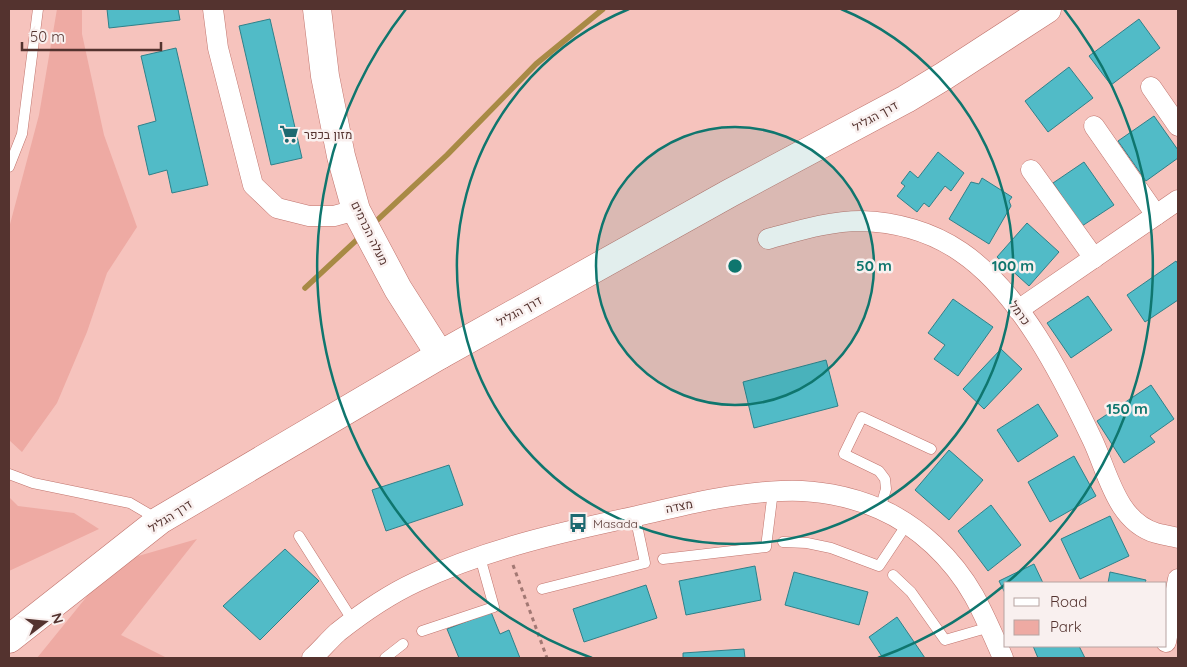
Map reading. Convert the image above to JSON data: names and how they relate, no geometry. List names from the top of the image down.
{
  "streets": {
    "street": [
      "דרך הגליל",
      "מעלה הכרמים",
      "כרמל",
      "מצדה"
    ]
  },
  "crossings": [
    ["דרך הגליל", "מעלה הכרמים"]
  ],
  "places": {
    "supermarket": ["מזון בכפר"],
    "bus stop": ["Masada"]
  },
  "legend": ["Road", "Park"],
  "scale_bar": "50 m",
  "north": "right",
  "rings": ["50 m", "100 m", "150 m"]
}
